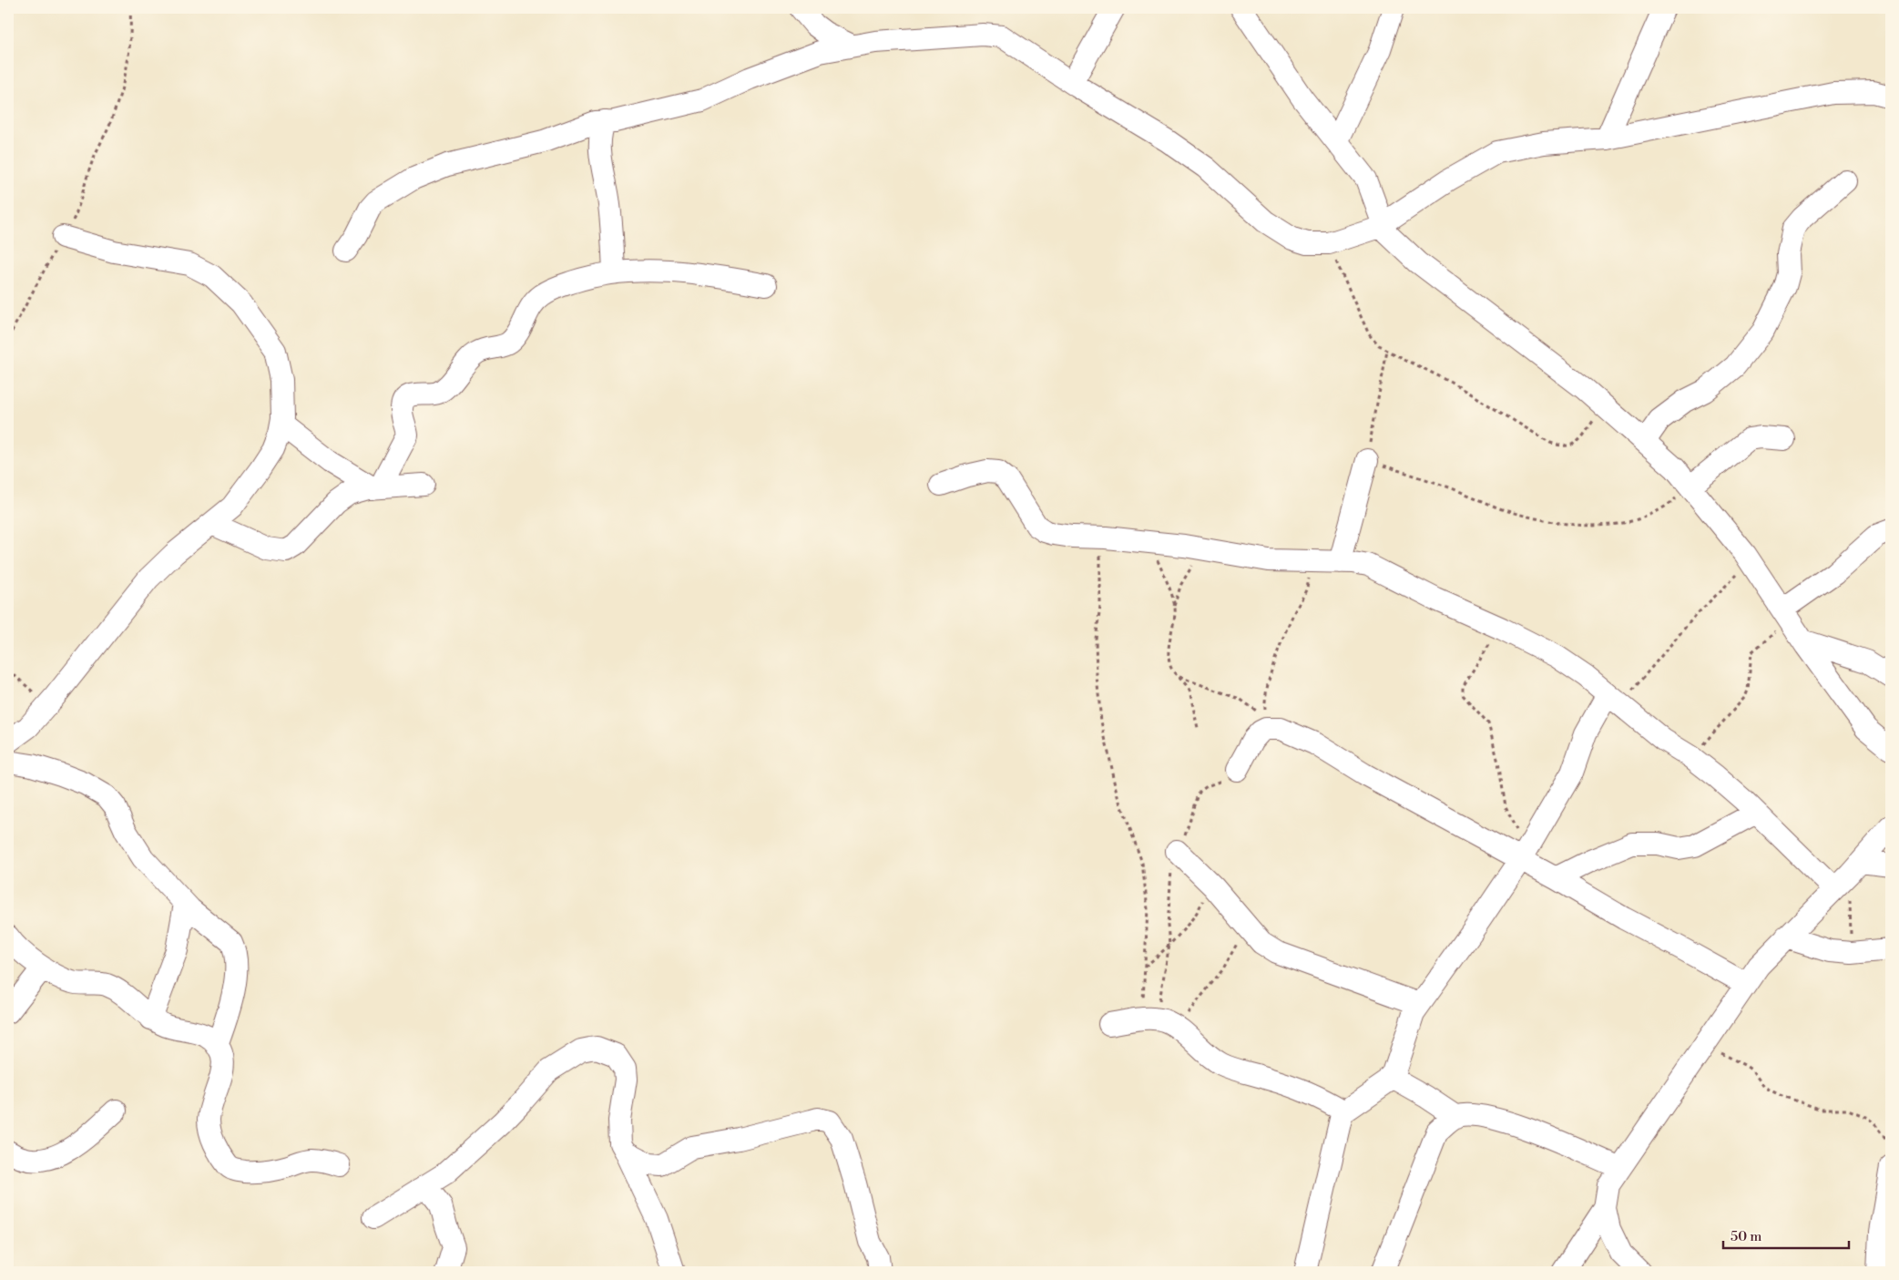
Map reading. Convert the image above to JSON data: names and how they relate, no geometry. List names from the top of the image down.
{
  "scale_bar": "50 m"
}
